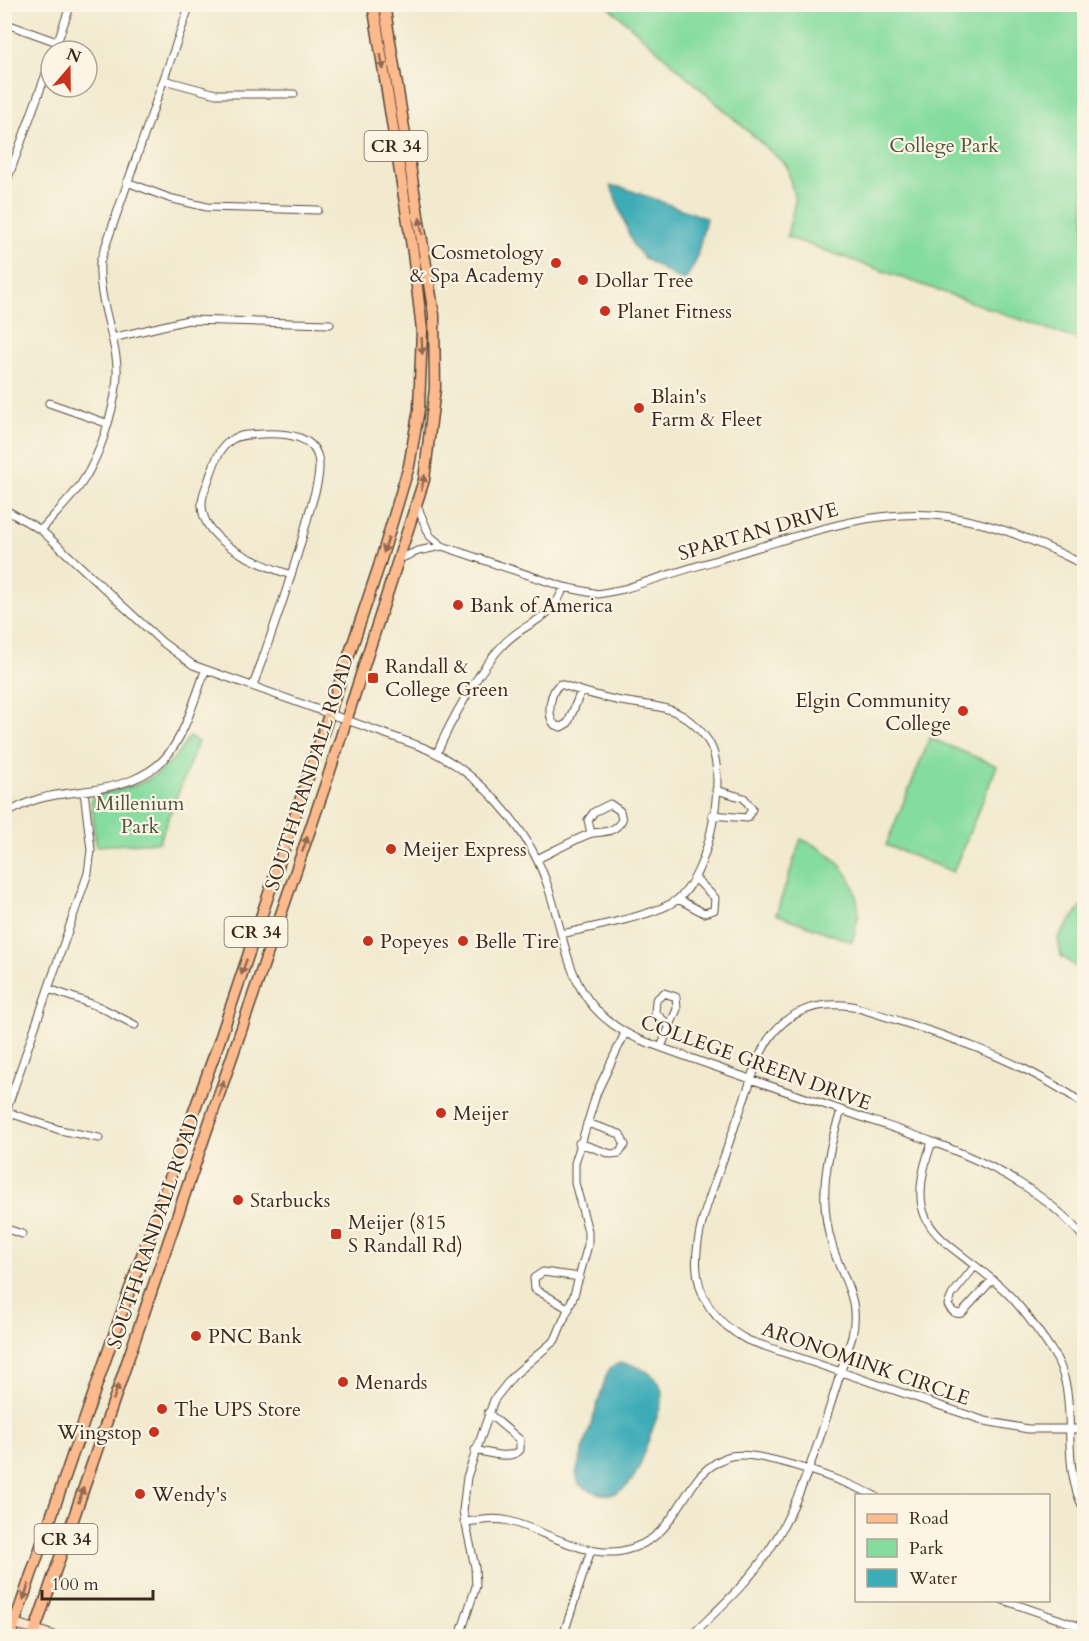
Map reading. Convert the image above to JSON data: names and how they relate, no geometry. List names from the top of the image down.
{
  "streets": {
    "main road": ["CR 34", "SOUTH RANDALL ROAD"],
    "street": ["SPARTAN DRIVE", "COLLEGE GREEN DRIVE", "ARONOMINK CIRCLE"]
  },
  "crossings": [
    ["CR 34", "SOUTH RANDALL ROAD"],
    ["SOUTH RANDALL ROAD", "COLLEGE GREEN DRIVE"],
    ["COLLEGE GREEN DRIVE", "ARONOMINK CIRCLE"]
  ],
  "parks": ["College Park", "Millenium Park"],
  "places": {
    "other": [
      "Cosmetology & Spa Academy",
      "Dollar Tree",
      "Planet Fitness",
      "Blain's Farm & Fleet",
      "Bank of America",
      "Elgin Community College",
      "Meijer Express",
      "Popeyes",
      "Belle Tire",
      "Meijer",
      "Starbucks",
      "PNC Bank",
      "Menards",
      "The UPS Store",
      "Wingstop",
      "Wendy's"
    ],
    "transit": ["Randall & College Green", "Meijer (815 S Randall Rd)"]
  },
  "legend": ["Road", "Park", "Water"],
  "scale_bar": "100 m",
  "north": "top"
}
